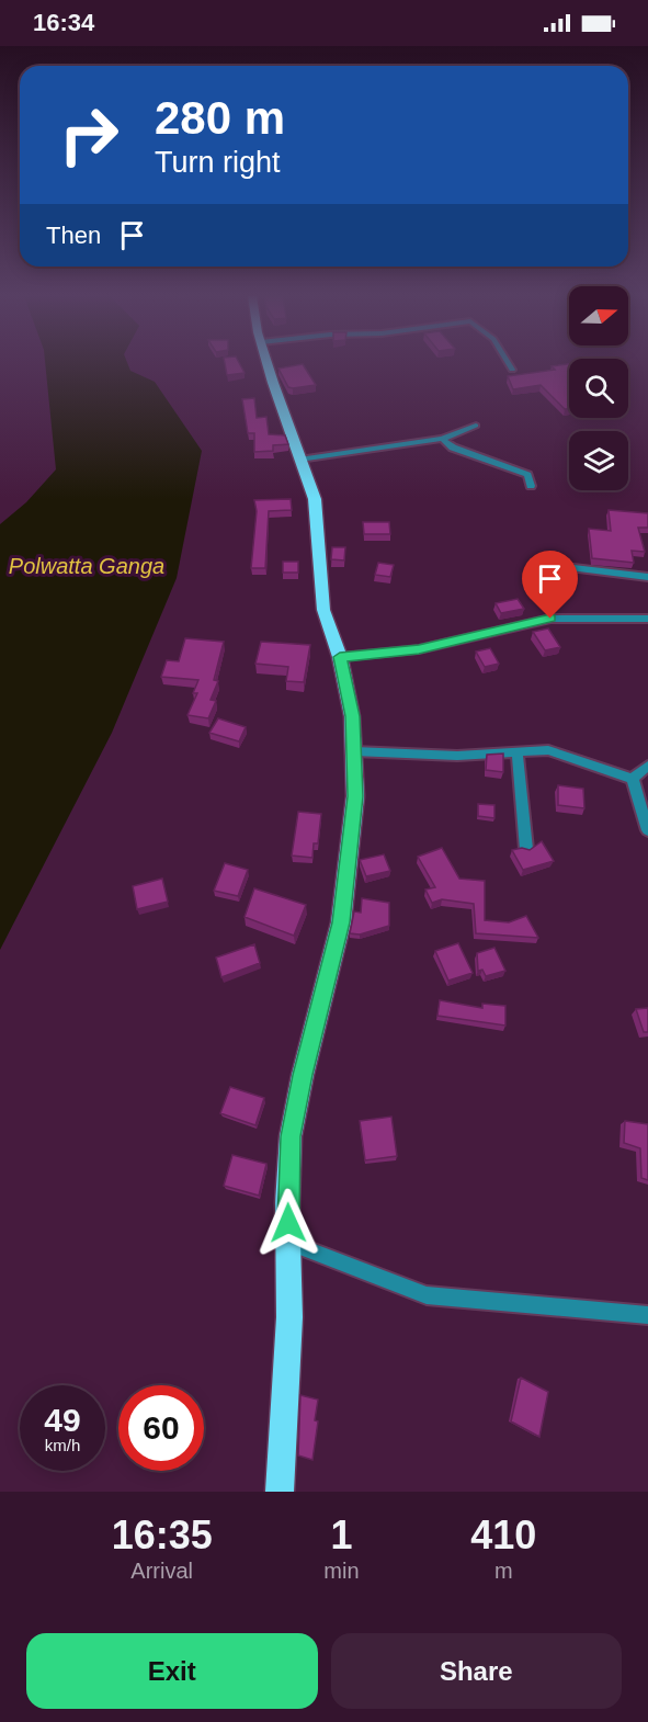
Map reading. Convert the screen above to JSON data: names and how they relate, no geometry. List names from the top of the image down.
{
  "water": ["Polwatta Ganga"],
  "north": "right",
  "page": {
    "status": "16:34",
    "turn": ["280 m", "Turn right"],
    "then": "Then",
    "speed": "49 km/h",
    "limit": "60",
    "eta": [
      "16:35",
      "Arrival",
      "1",
      "min",
      "410",
      "m"
    ],
    "buttons": ["Exit", "Share"]
  }
}
